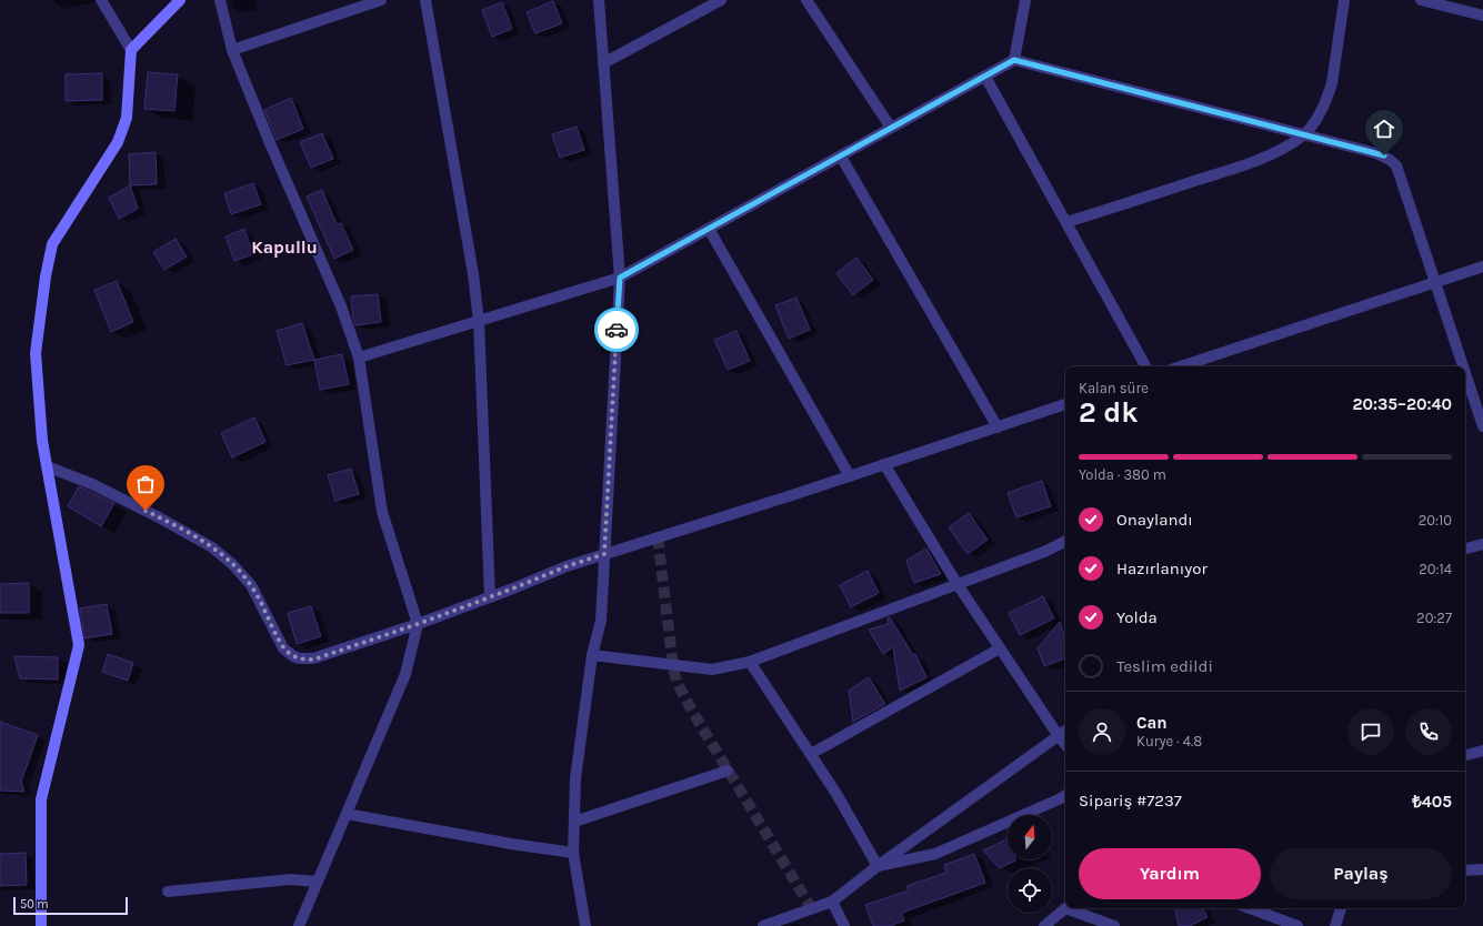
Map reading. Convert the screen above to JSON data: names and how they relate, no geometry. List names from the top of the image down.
{
  "districts": ["Kapullu"],
  "scale_bar": "50 m",
  "north": "top",
  "page": {
    "heading": ["2 dk", "Kalan süre", "20:35–20:40"],
    "panel": [
      "Can",
      "Kurye · 4.8",
      "Sipariş #7237",
      "₺405"
    ],
    "bar": "Yolda · 380 m",
    "list": [
      ["Onaylandı", "20:10"],
      ["Hazırlanıyor", "20:14"],
      ["Yolda", "20:27"],
      "Teslim edildi"
    ],
    "buttons": ["Yardım", "Paylaş"],
    "scale": "50 m"
  }
}
